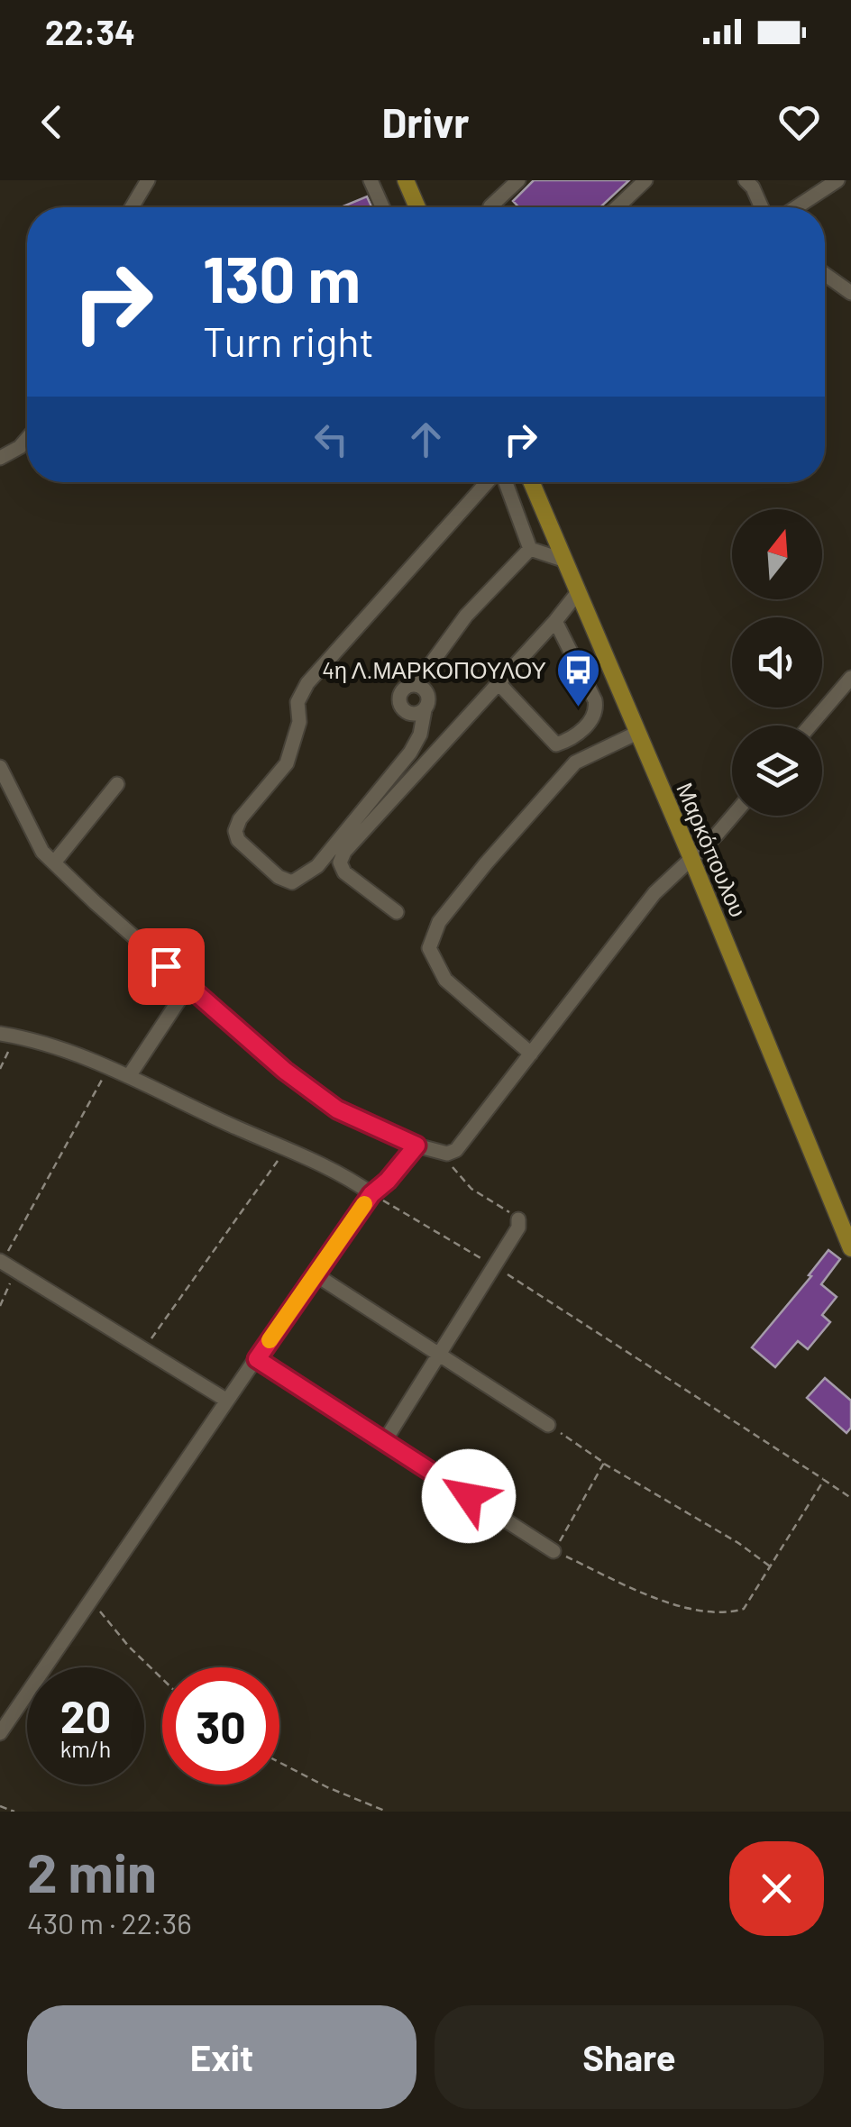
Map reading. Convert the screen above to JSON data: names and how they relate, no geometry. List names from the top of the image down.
{
  "streets": {
    "main road": ["Μαρκόπουλου"]
  },
  "places": {
    "bus stop": ["4η Λ.ΜΑΡΚΟΠΟΥΛΟΥ"]
  },
  "north": "top",
  "page": {
    "status": "22:34",
    "header": "Drivr",
    "turn": ["130 m", "Turn right"],
    "speed": "20 km/h",
    "limit": "30",
    "heading": ["2 min", "430 m · 22:36"],
    "buttons": ["Exit", "Share"]
  }
}
